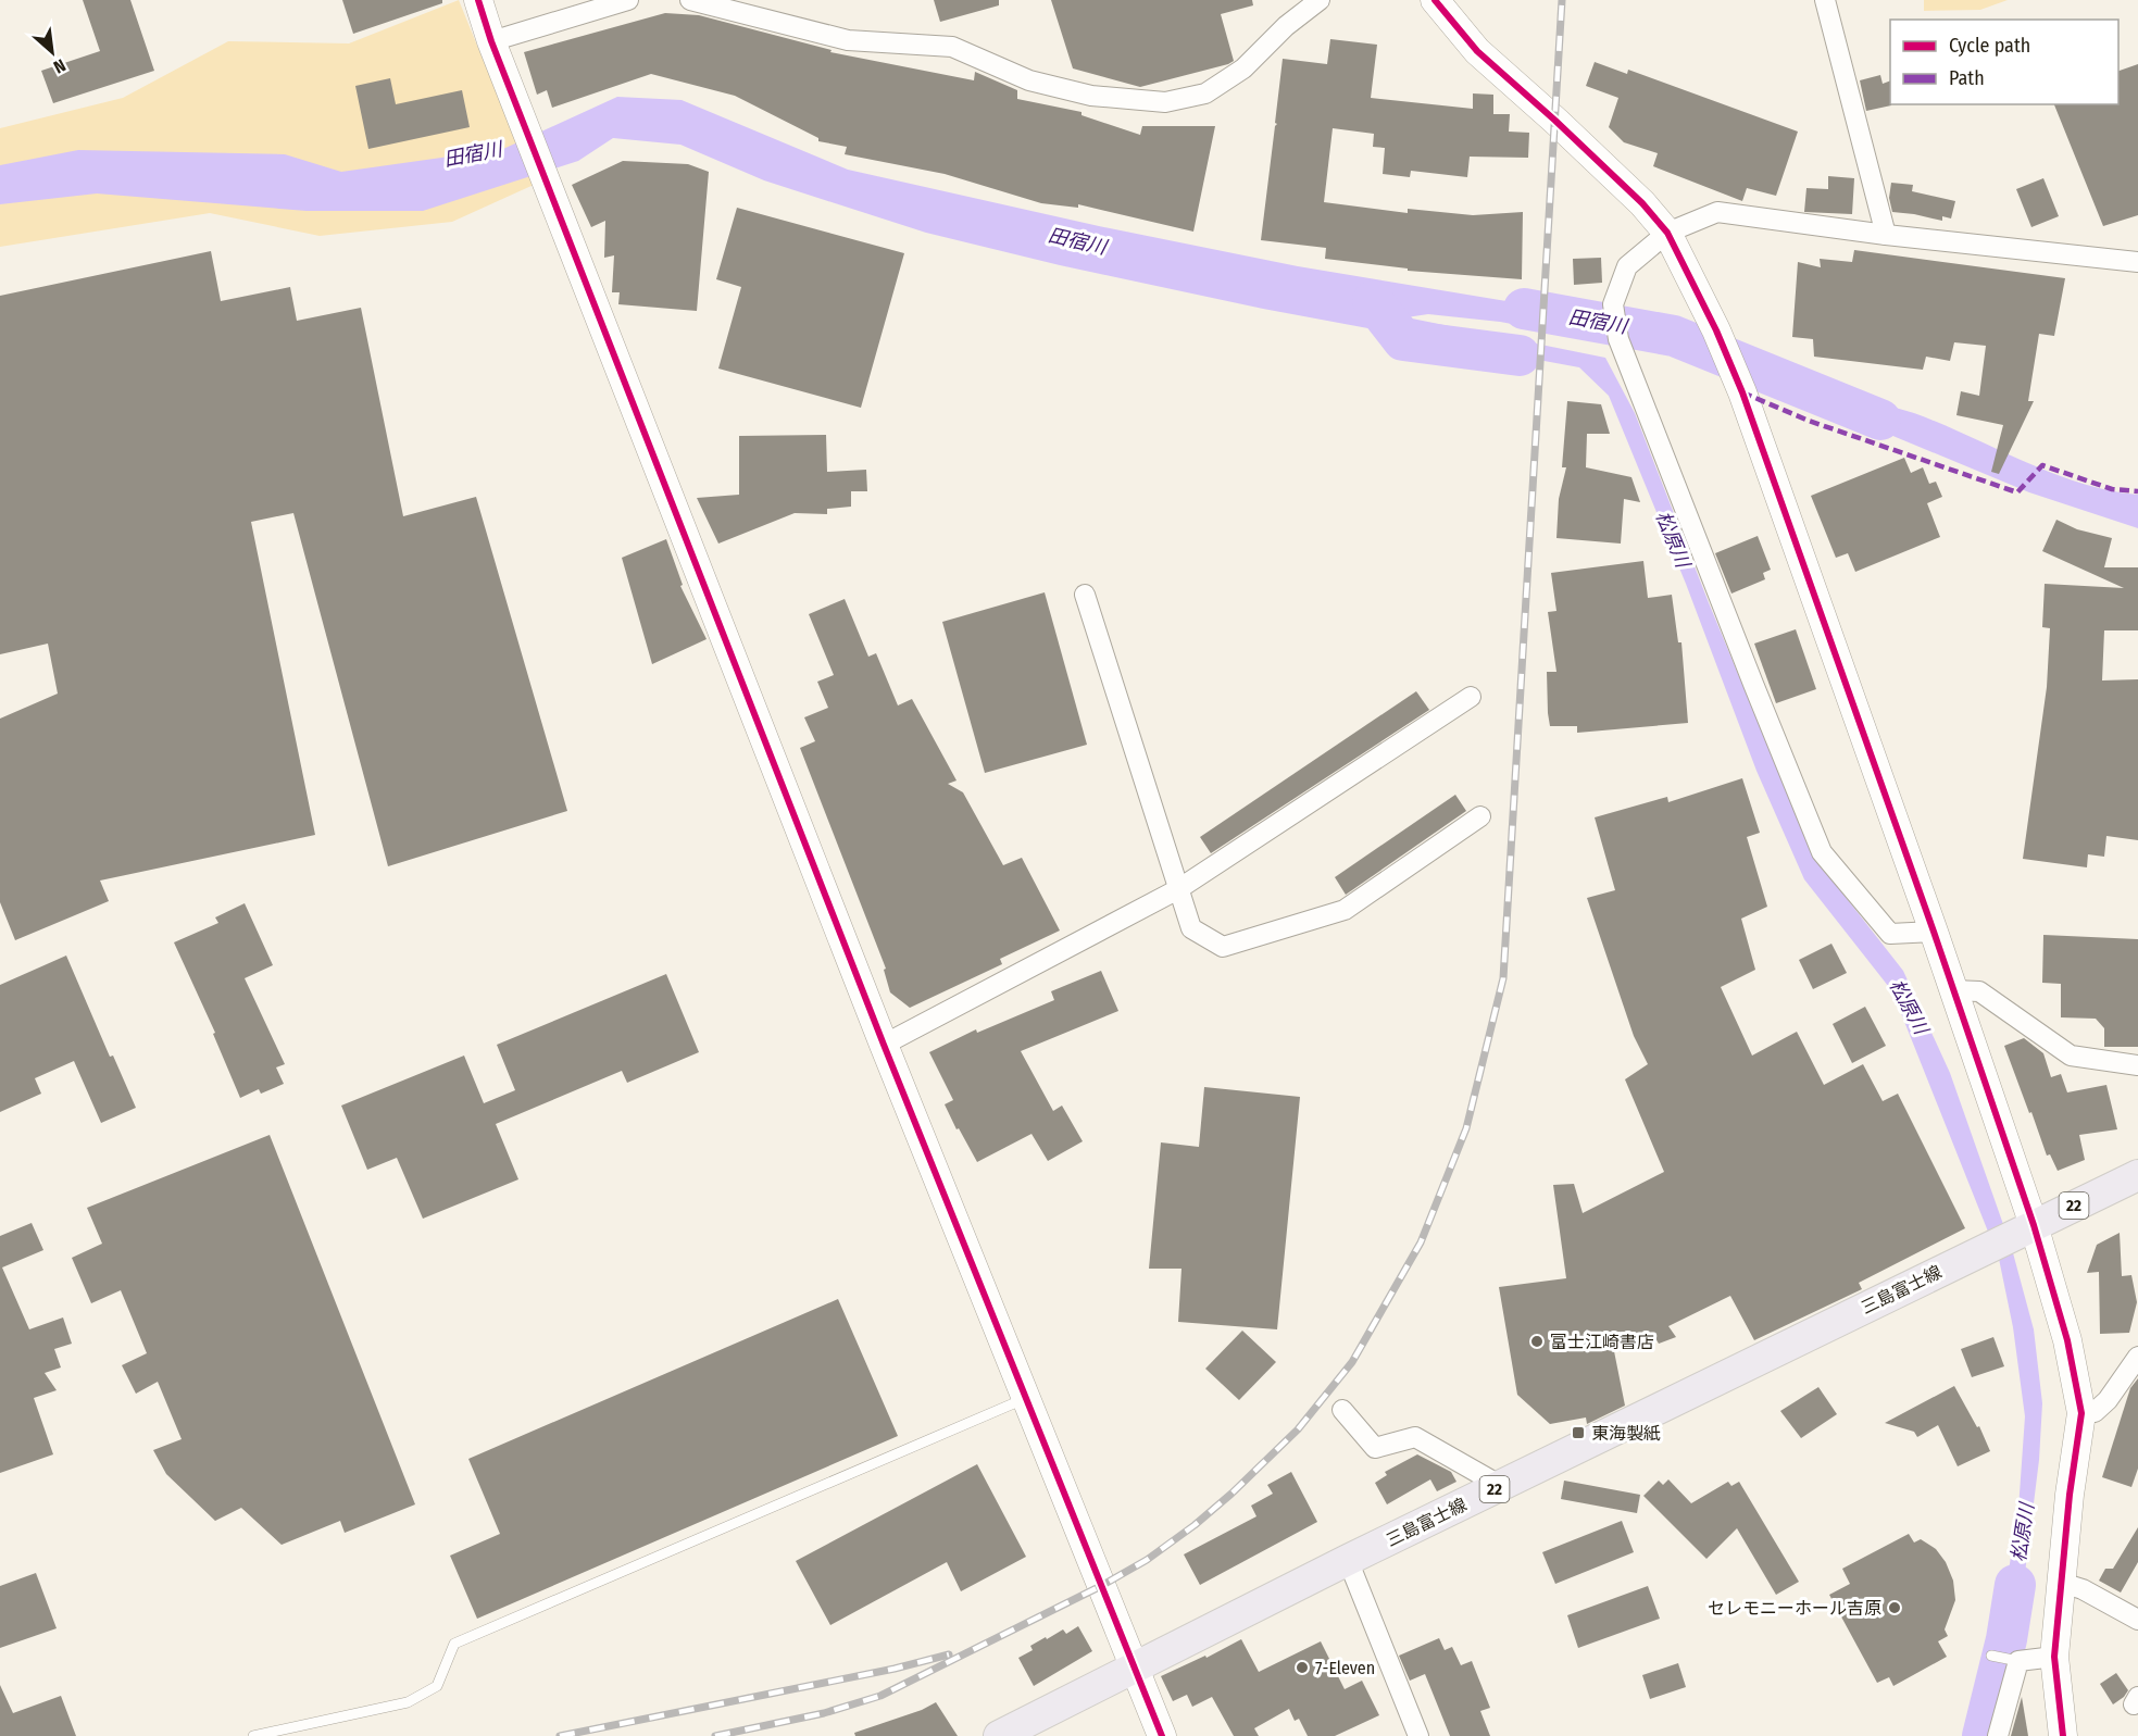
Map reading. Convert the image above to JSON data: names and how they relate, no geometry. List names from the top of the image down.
{
  "streets": {
    "main road": ["22", "三島富士線"]
  },
  "water": ["田宿川", "松原川"],
  "places": {
    "other": ["富士江崎書店", "セレモニーホール吉原", "7-Eleven"],
    "transit": ["東海製紙"]
  },
  "legend": ["Cycle path", "Path"],
  "north": "bottom right"
}
